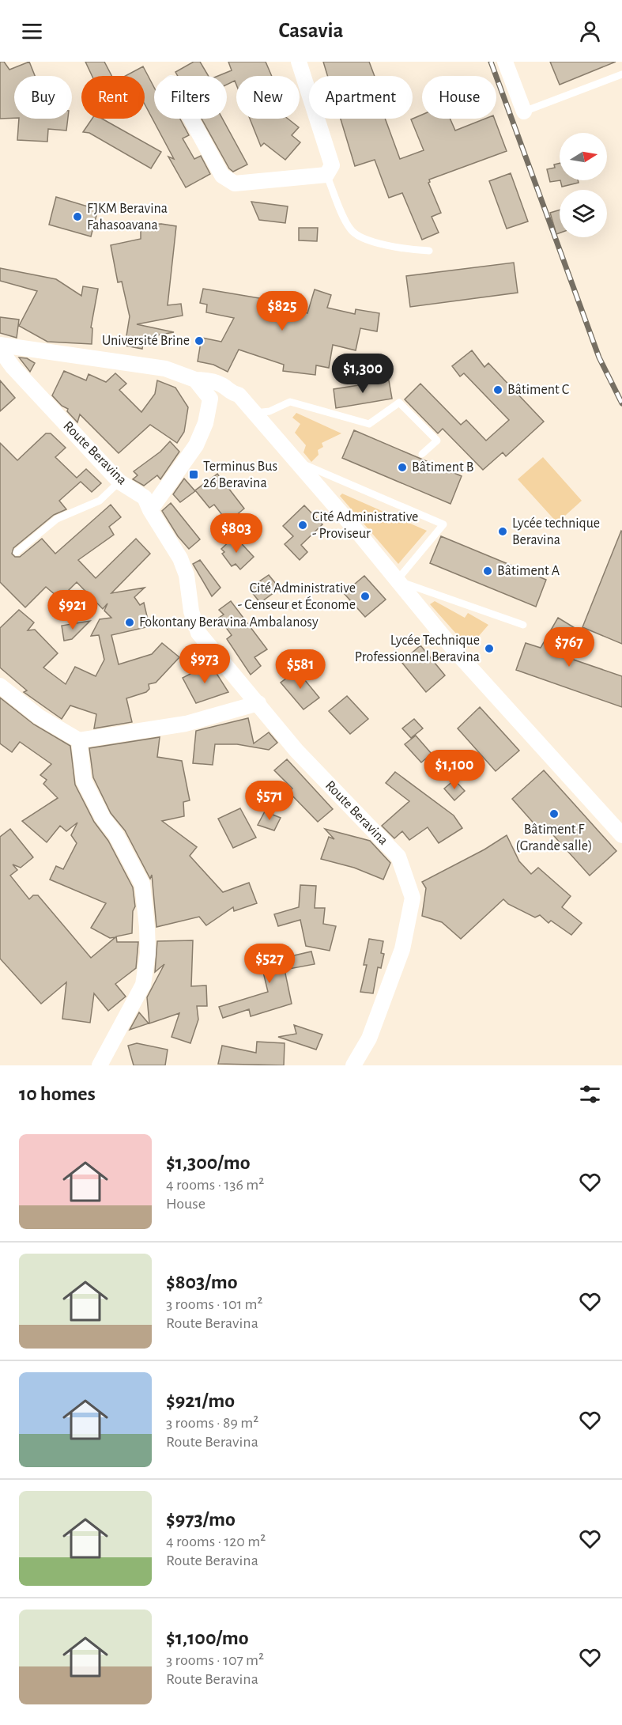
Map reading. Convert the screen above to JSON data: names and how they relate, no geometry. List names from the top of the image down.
{
  "streets": {
    "street": ["Route Beravina"]
  },
  "places": {
    "other": [
      "FJKM Beravina Fahasoavana",
      "Université Brine",
      "Bâtiment C",
      "Bâtiment B",
      "Cité Administrative - Proviseur",
      "Lycée technique Beravina",
      "Bâtiment A",
      "Cité Administrative - Censeur et Économe",
      "Fokontany Beravina Ambalanosy",
      "Lycée Technique Professionnel Beravina",
      "Bâtiment F (Grande salle)"
    ],
    "transit": ["Terminus Bus 26 Beravina"]
  },
  "north": "right",
  "page": {
    "header": "Casavia",
    "chip": [
      "Buy",
      "Rent",
      "Filters",
      "New",
      "Apartment",
      "House"
    ],
    "price": [
      "$825",
      "$1,300",
      "$803",
      "$921",
      "$767",
      "$973",
      "$581",
      "$1,100",
      "$571",
      "$527"
    ],
    "heading": "10 homes",
    "list": [
      {
        "name": "$1,300/mo",
        "note": "4 rooms · 136 m² · House"
      },
      {
        "name": "$803/mo",
        "note": "3 rooms · 101 m² · Route Beravina"
      },
      {
        "name": "$921/mo",
        "note": "3 rooms · 89 m² · Route Beravina"
      },
      {
        "name": "$973/mo",
        "note": "4 rooms · 120 m² · Route Beravina"
      },
      {
        "name": "$1,100/mo",
        "note": "3 rooms · 107 m² · Route Beravina"
      }
    ]
  }
}
